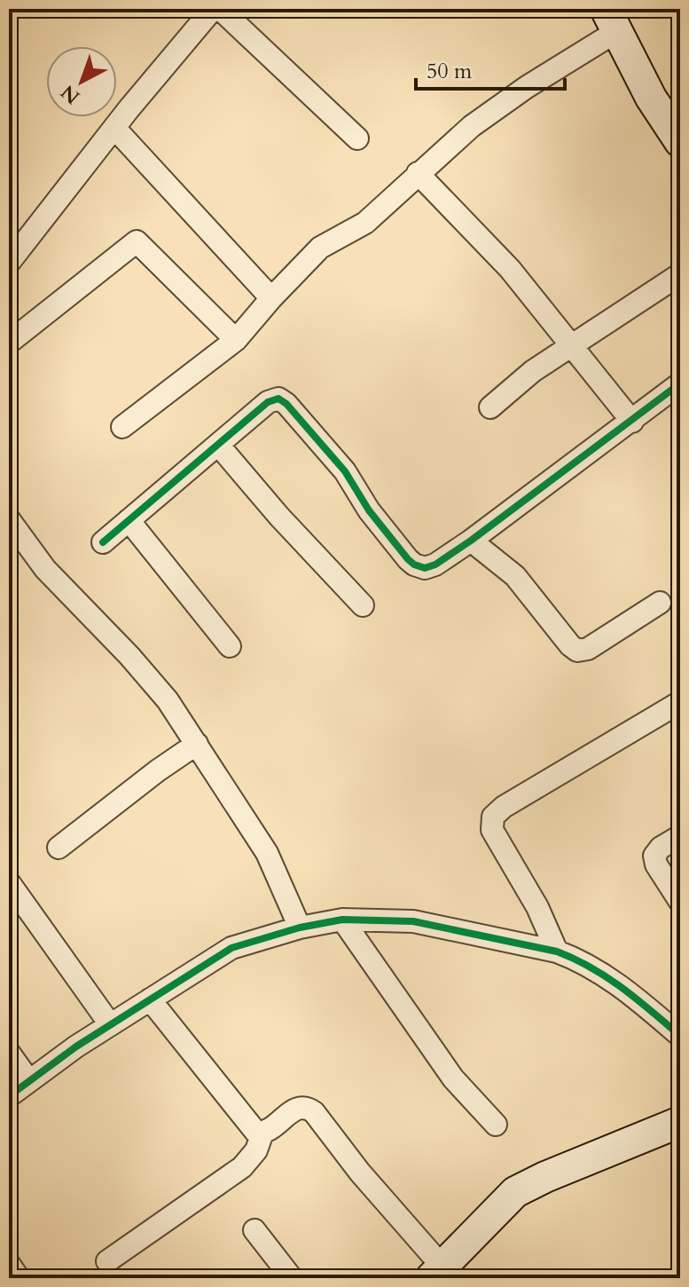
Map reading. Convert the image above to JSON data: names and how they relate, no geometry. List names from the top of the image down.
{
  "scale_bar": "50 m",
  "north": "bottom left"
}
